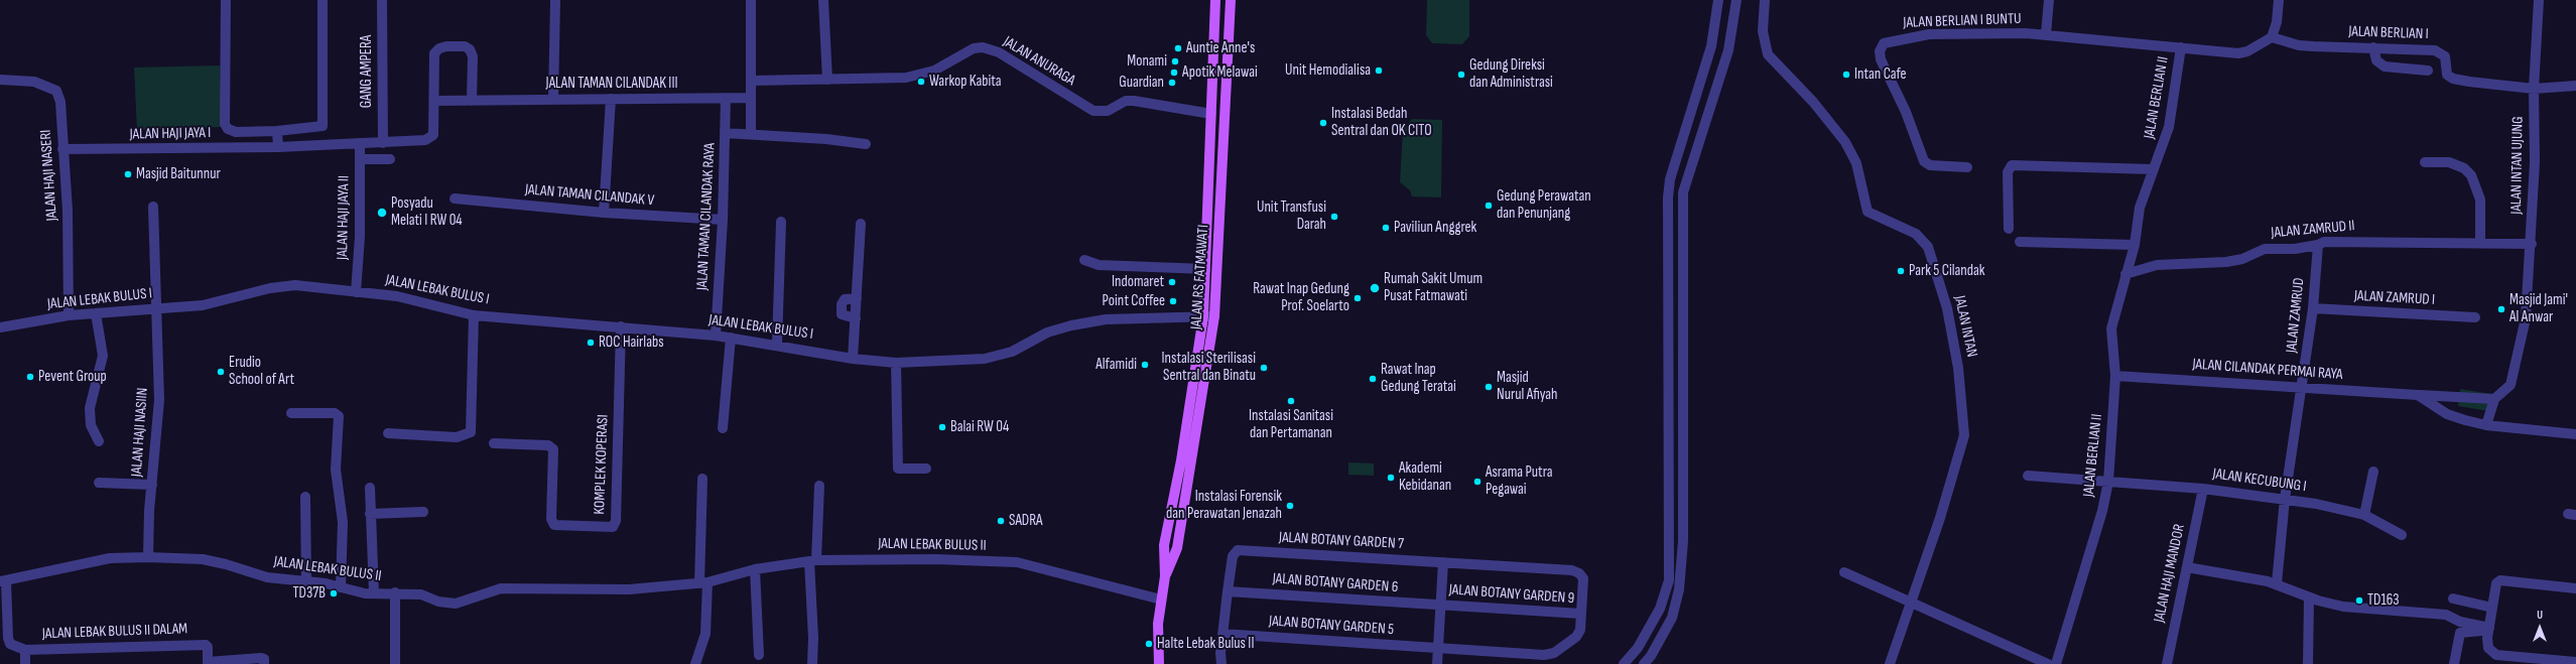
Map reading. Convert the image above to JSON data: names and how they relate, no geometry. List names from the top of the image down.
{
  "streets": {
    "main road": ["JALAN RS FATMAWATI"],
    "street": [
      "JALAN BERLIAN I BUNTU",
      "JALAN BERLIAN I",
      "JALAN ANURAGA",
      "GANG AMPERA",
      "JALAN TAMAN CILANDAK III",
      "JALAN BERLIAN II",
      "JALAN HAJI JAYA I",
      "JALAN INTAN UJUNG",
      "JALAN HAJI NASERI",
      "JALAN TAMAN CILANDAK V",
      "JALAN TAMAN CILANDAK RAYA",
      "JALAN HAJI JAYA II",
      "JALAN ZAMRUD II",
      "JALAN LEBAK BULUS I",
      "JALAN ZAMRUD I",
      "JALAN ZAMRUD",
      "JALAN INTAN",
      "JALAN CILANDAK PERMAI RAYA",
      "JALAN HAJI NASIIN",
      "KOMPLEK KOPERASI",
      "JALAN KECUBUNG I",
      "JALAN BOTANY GARDEN 7",
      "JALAN LEBAK BULUS II",
      "JALAN HAJI MANDOR",
      "JALAN BOTANY GARDEN 6",
      "JALAN BOTANY GARDEN 9",
      "JALAN BOTANY GARDEN 5",
      "JALAN LEBAK BULUS II DALAM"
    ]
  },
  "crossings": [
    ["JALAN BERLIAN I", "JALAN INTAN UJUNG"],
    ["JALAN ANURAGA", "JALAN RS FATMAWATI"],
    ["JALAN TAMAN CILANDAK III", "JALAN TAMAN CILANDAK RAYA"],
    ["JALAN BERLIAN II", "JALAN ZAMRUD II"],
    ["JALAN BERLIAN II", "JALAN CILANDAK PERMAI RAYA"],
    ["JALAN BERLIAN II", "JALAN KECUBUNG I"],
    ["JALAN HAJI JAYA I", "JALAN HAJI NASERI"],
    ["JALAN HAJI JAYA I", "JALAN HAJI JAYA II"],
    ["JALAN INTAN UJUNG", "JALAN ZAMRUD II"],
    ["JALAN INTAN UJUNG", "JALAN CILANDAK PERMAI RAYA"],
    ["JALAN HAJI NASERI", "JALAN LEBAK BULUS I"],
    ["JALAN TAMAN CILANDAK V", "JALAN TAMAN CILANDAK RAYA"],
    ["JALAN TAMAN CILANDAK RAYA", "JALAN LEBAK BULUS I"],
    ["JALAN HAJI JAYA II", "JALAN LEBAK BULUS I"],
    ["JALAN ZAMRUD II", "JALAN ZAMRUD"],
    ["JALAN RS FATMAWATI", "JALAN LEBAK BULUS I"],
    ["JALAN RS FATMAWATI", "JALAN LEBAK BULUS II"],
    ["JALAN LEBAK BULUS I", "JALAN HAJI NASIIN"],
    ["JALAN LEBAK BULUS I", "KOMPLEK KOPERASI"],
    ["JALAN ZAMRUD I", "JALAN ZAMRUD"],
    ["JALAN ZAMRUD", "JALAN CILANDAK PERMAI RAYA"],
    ["JALAN ZAMRUD", "JALAN KECUBUNG I"],
    ["JALAN HAJI NASIIN", "JALAN LEBAK BULUS II"],
    ["JALAN KECUBUNG I", "JALAN HAJI MANDOR"],
    ["JALAN BOTANY GARDEN 7", "JALAN BOTANY GARDEN 6"],
    ["JALAN BOTANY GARDEN 7", "JALAN BOTANY GARDEN 9"],
    ["JALAN BOTANY GARDEN 7", "JALAN BOTANY GARDEN 5"],
    ["JALAN BOTANY GARDEN 6", "JALAN BOTANY GARDEN 9"],
    ["JALAN BOTANY GARDEN 9", "JALAN BOTANY GARDEN 5"]
  ],
  "places": [
    "Auntie Anne's",
    "Monami",
    "Unit Hemodialisa",
    "Apotik Melawai",
    "Gedung Direksi dan Administrasi",
    "Intan Cafe",
    "Warkop Kabita",
    "Guardian",
    "Instalasi Bedah Sentral dan OK CITO",
    "Masjid Baitunnur",
    "Gedung Perawatan dan Penunjang",
    "Posyadu Melati I RW 04",
    "Unit Transfusi Darah",
    "Paviliun Anggrek",
    "Park 5 Cilandak",
    "Indomaret",
    "Rumah Sakit Umum Pusat Fatmawati",
    "Rawat Inap Gedung Prof. Soelarto",
    "Point Coffee",
    "Masjid Jami' Al Anwar",
    "ROC Hairlabs",
    "Alfamidi",
    "Instalasi Sterilisasi Sentral dan Binatu",
    "Erudio School of Art",
    "Pevent Group",
    "Rawat Inap Gedung Teratai",
    "Masjid Nurul Afiyah",
    "Instalasi Sanitasi dan Pertamanan",
    "Balai RW 04",
    "Akademi Kebidanan",
    "Asrama Putra Pegawai",
    "Instalasi Forensik dan Perawatan Jenazah",
    "SADRA",
    "TD37B",
    "TD163",
    "Halte Lebak Bulus II"
  ],
  "north": "top"
}
